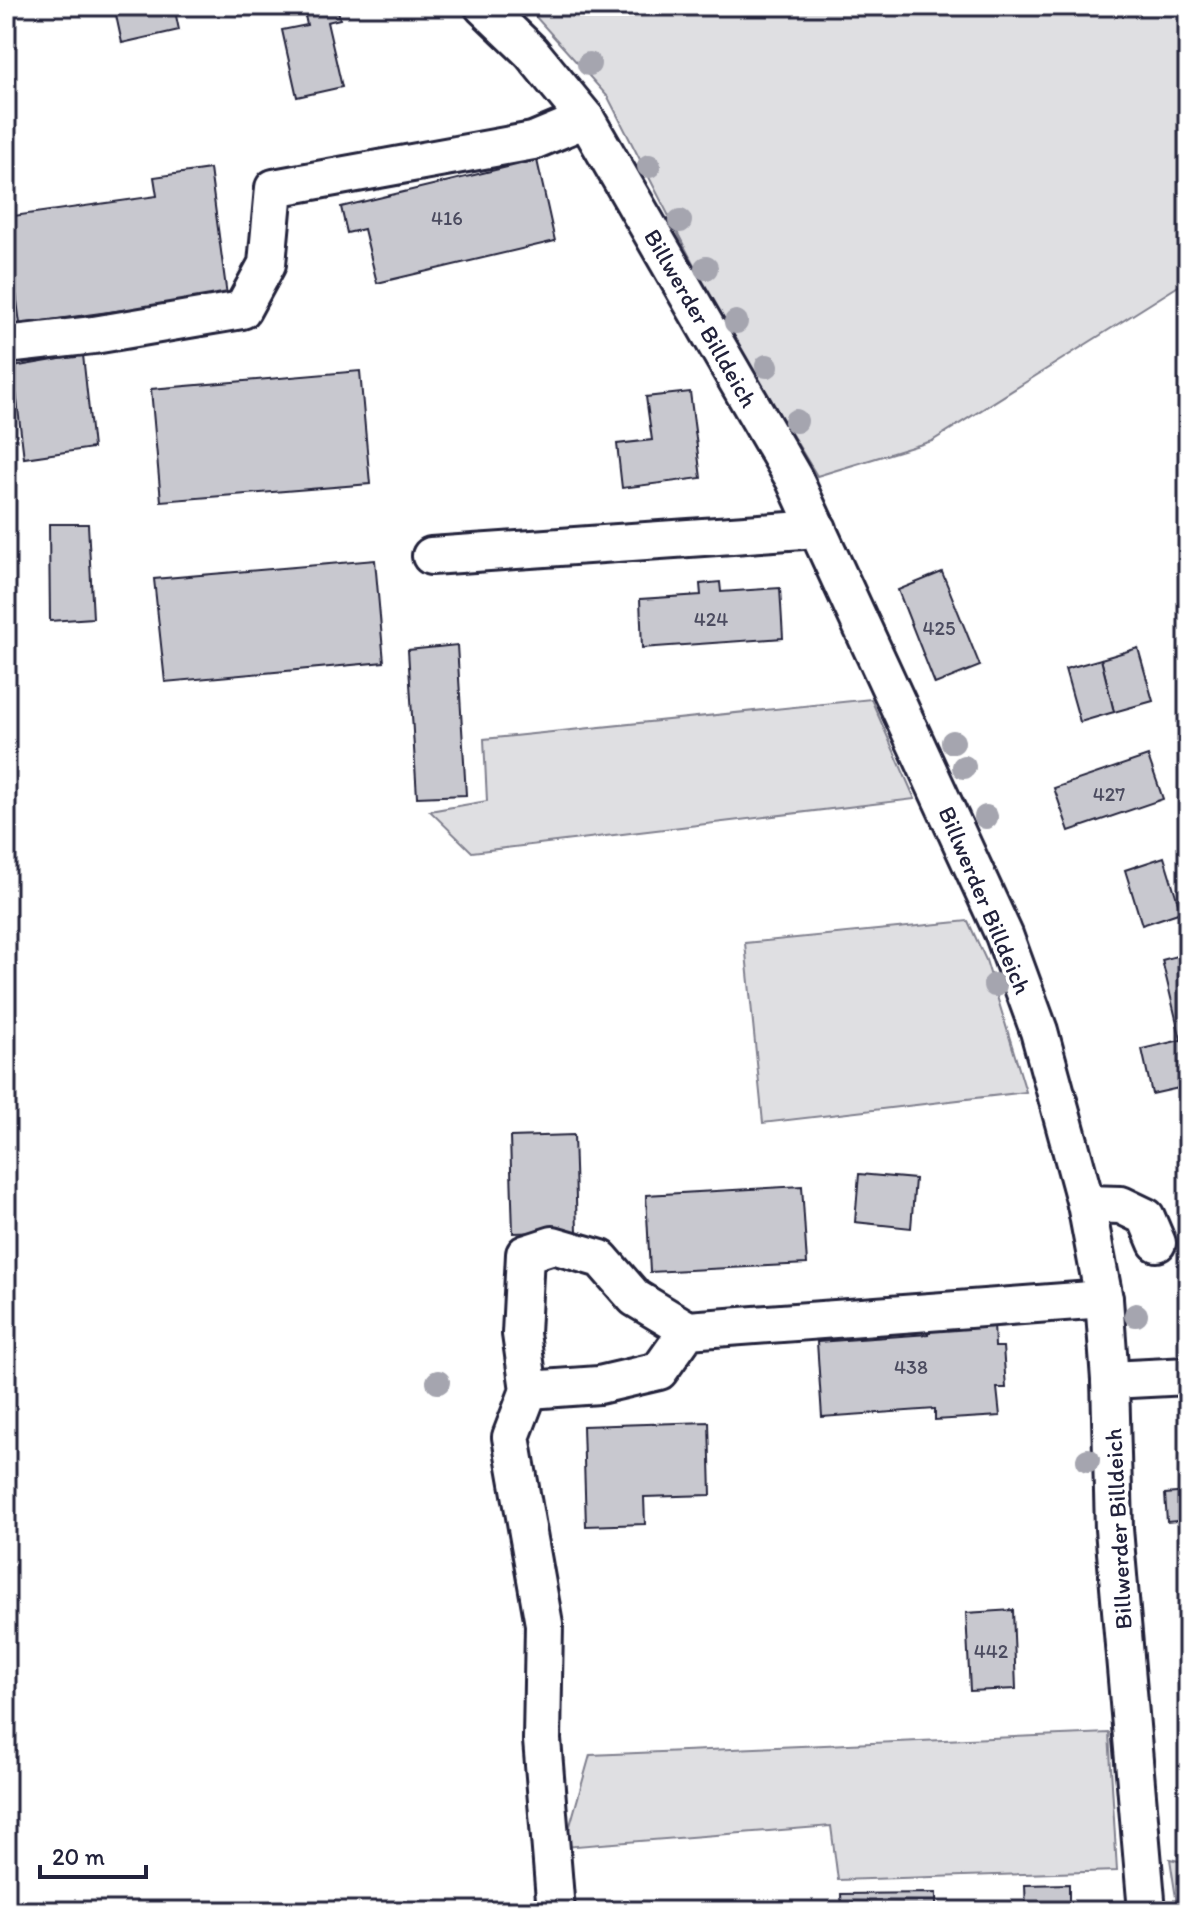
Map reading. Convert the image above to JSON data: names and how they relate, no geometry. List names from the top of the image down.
{
  "streets": {
    "street": ["Billwerder Billdeich"]
  },
  "house_numbers": [
    "416",
    "424",
    "425",
    "427",
    "438",
    "442"
  ],
  "scale_bar": "20 m"
}
